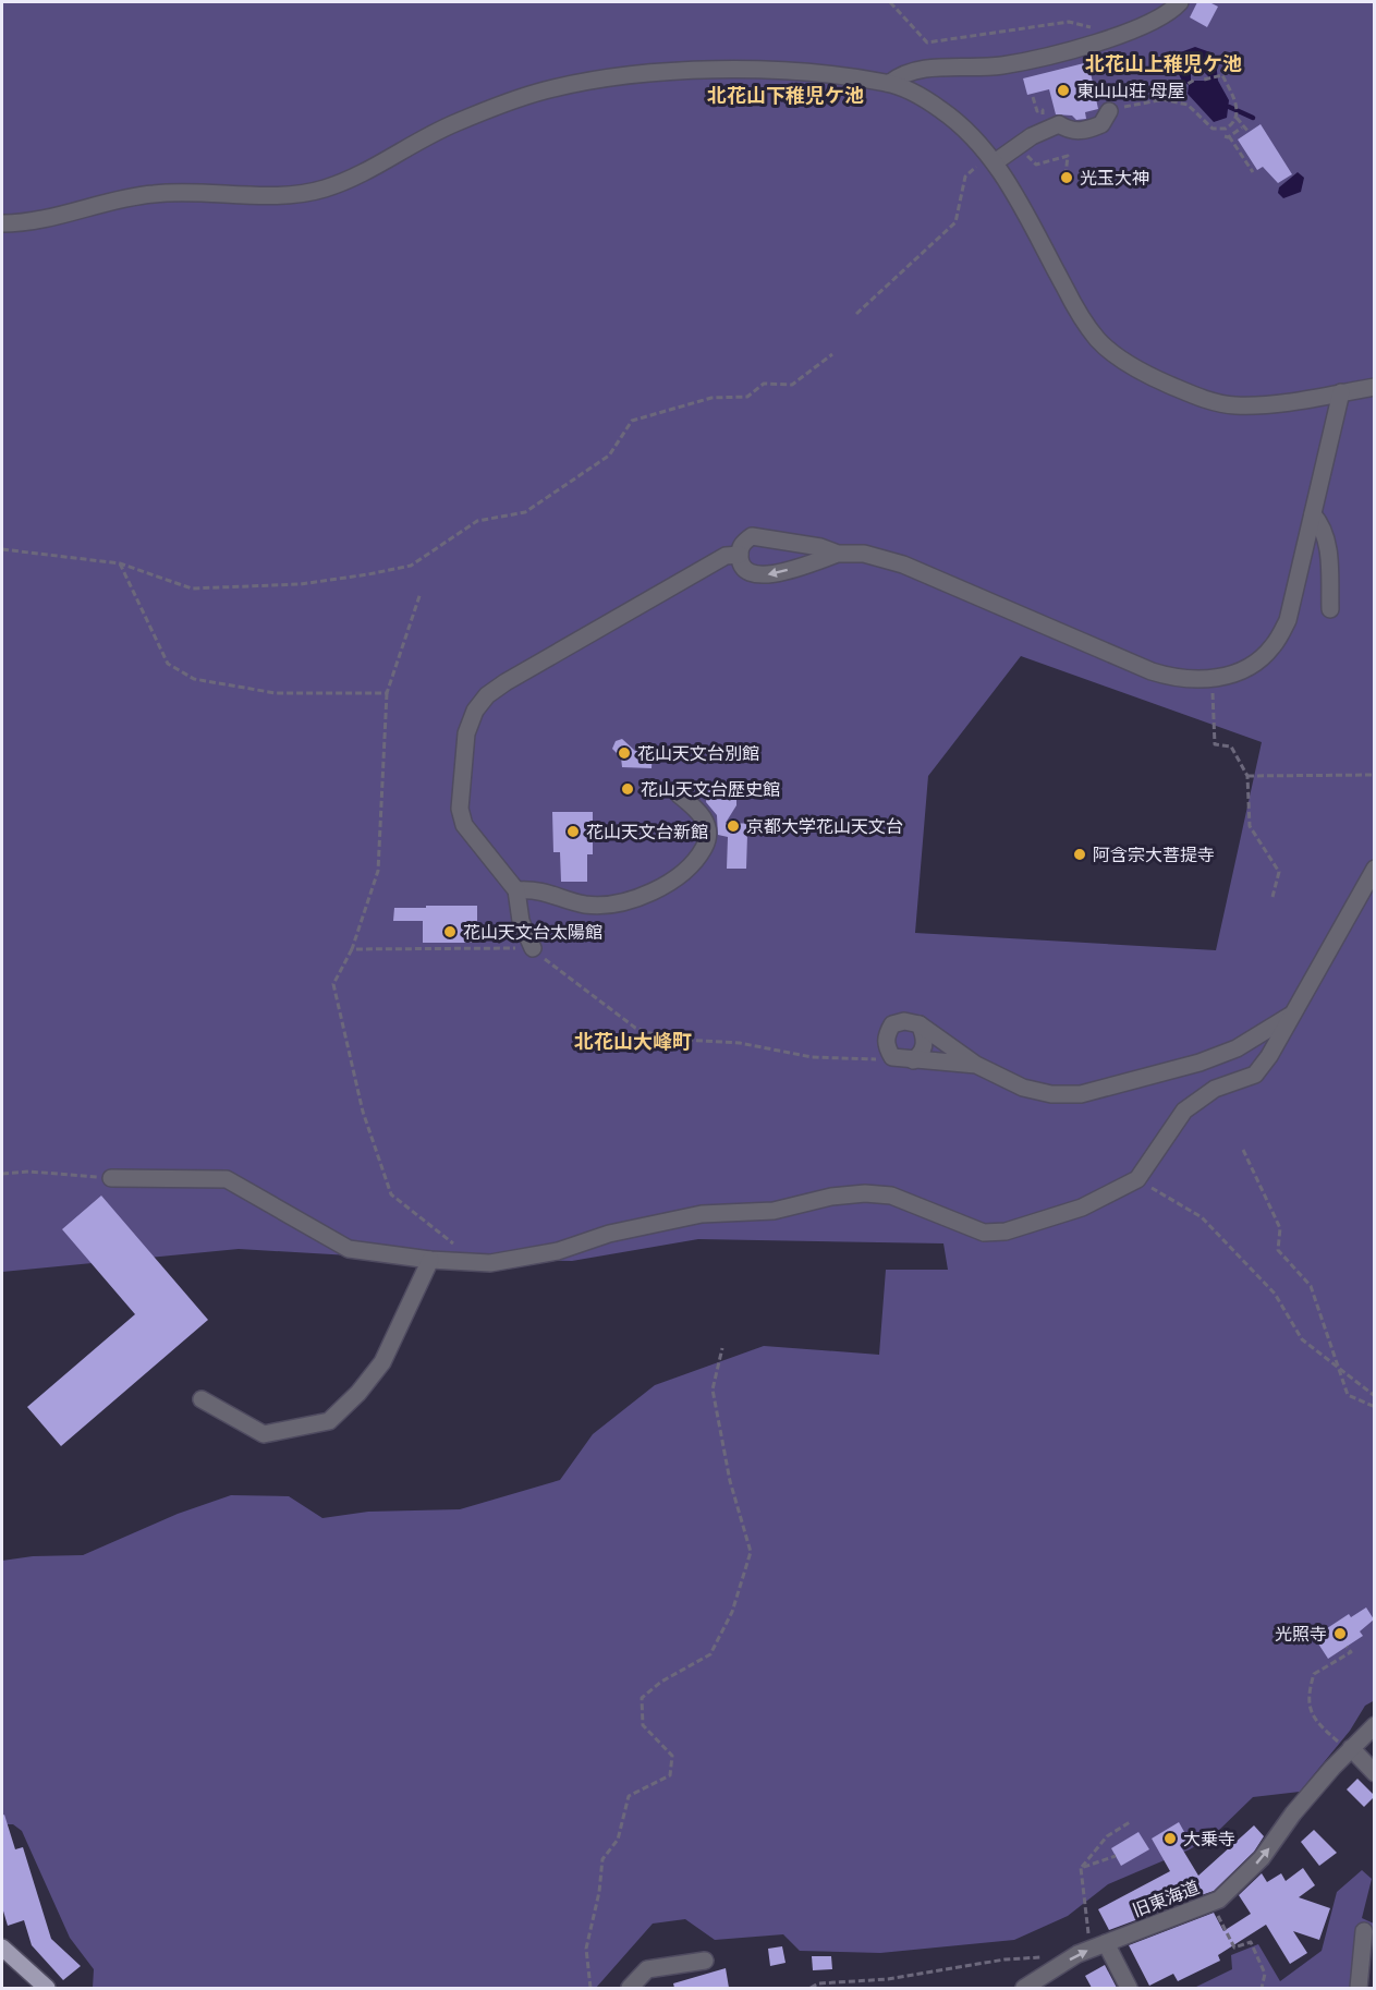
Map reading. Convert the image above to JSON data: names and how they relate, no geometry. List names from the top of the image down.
{
  "streets": {
    "street": ["旧東海道"]
  },
  "one_way": ["旧東海道"],
  "districts": ["北花山上稚児ケ池", "北花山下稚児ケ池", "北花山大峰町"],
  "places": [
    "東山山荘 母屋",
    "光玉大神",
    "花山天文台別館",
    "花山天文台歴史館",
    "京都大学花山天文台",
    "花山天文台新館",
    "阿含宗大菩提寺",
    "花山天文台太陽館",
    "光照寺",
    "大乗寺"
  ]
}
